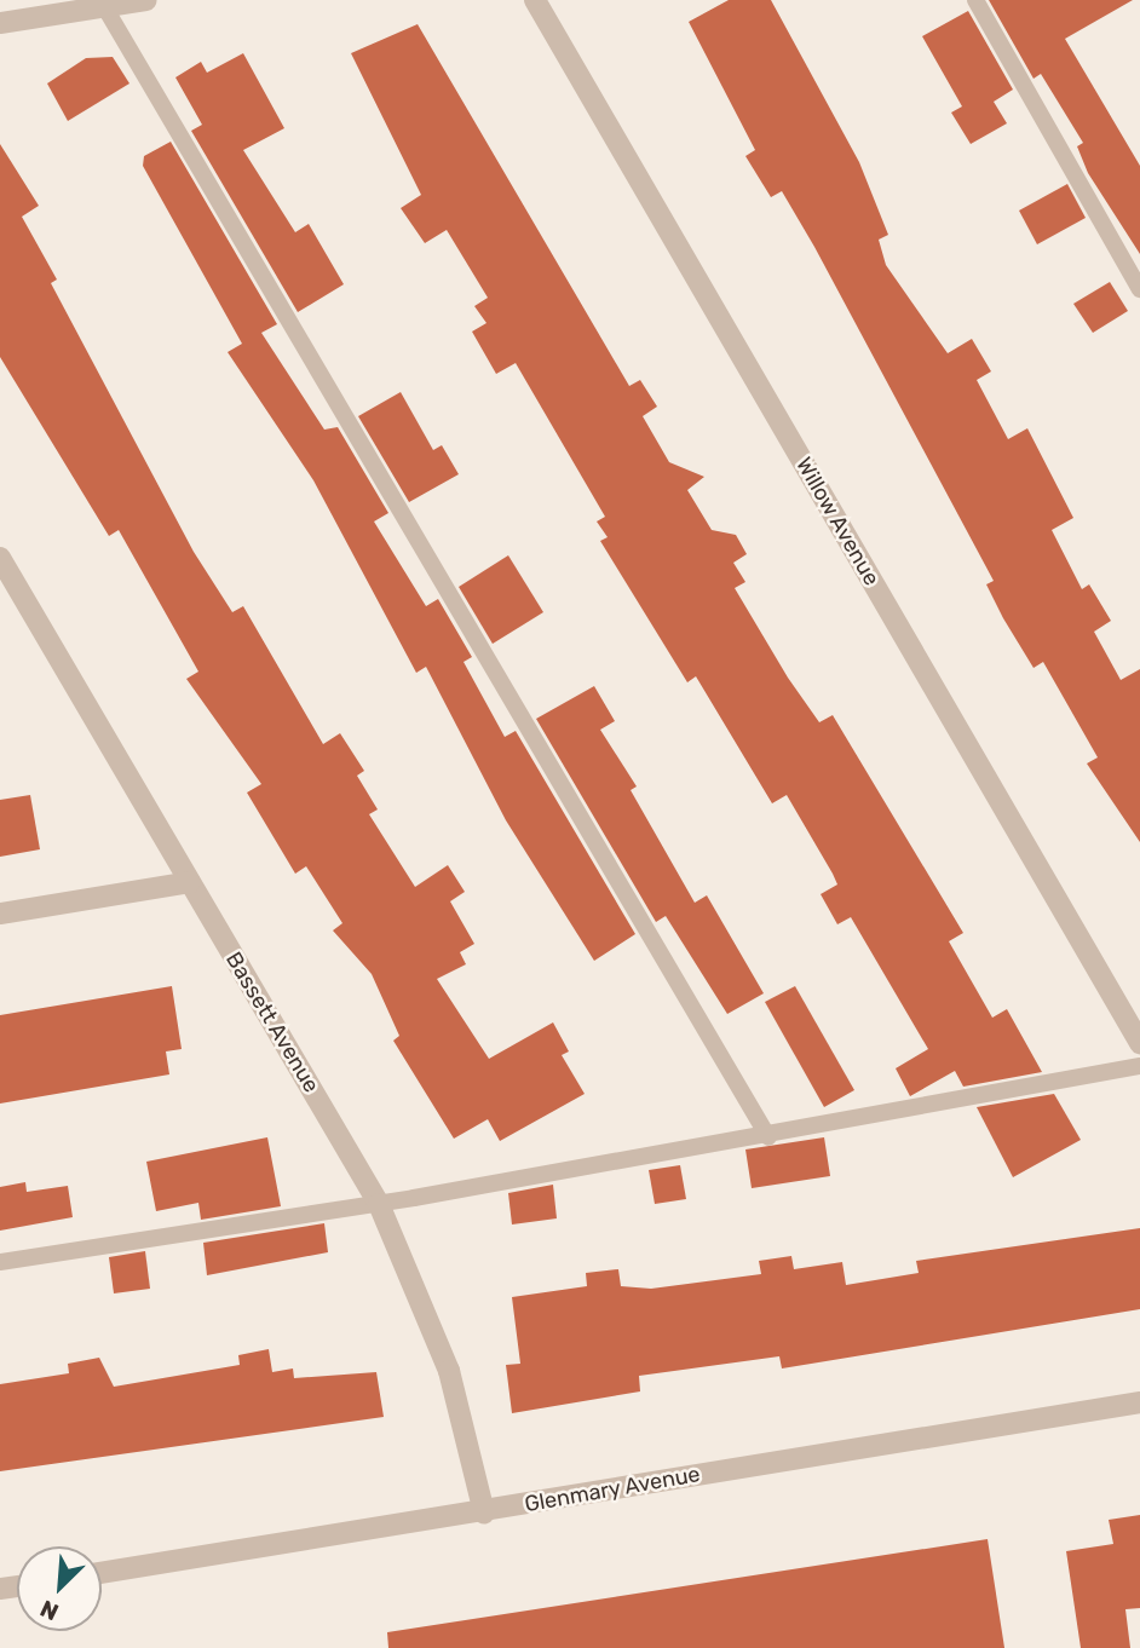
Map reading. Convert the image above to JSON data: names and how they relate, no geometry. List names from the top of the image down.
{
  "streets": {
    "street": ["Willow Avenue", "Bassett Avenue", "Glenmary Avenue"]
  },
  "crossings": [
    ["Bassett Avenue", "Glenmary Avenue"]
  ],
  "north": "bottom left"
}
